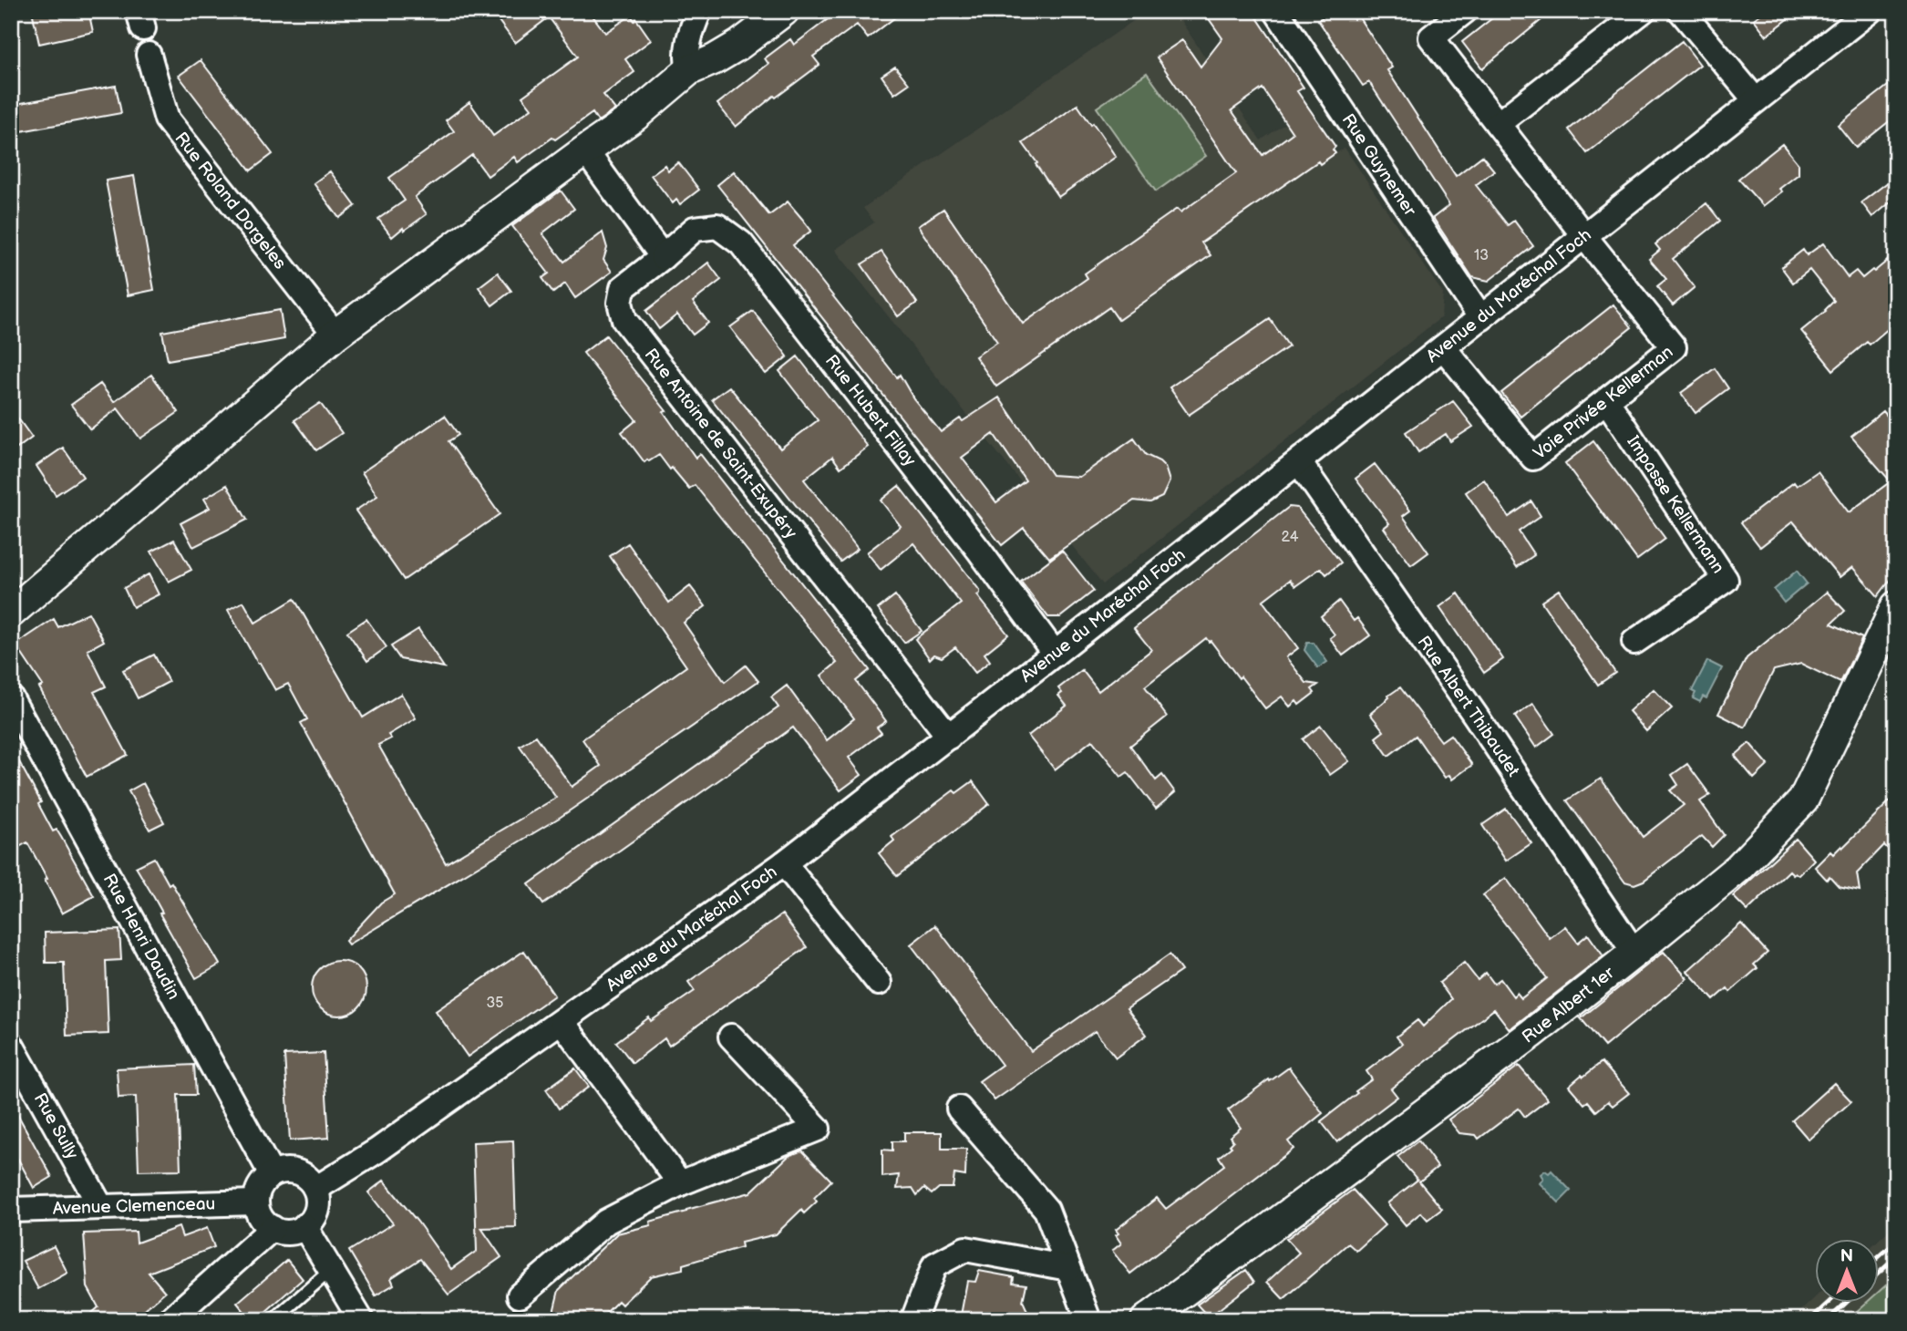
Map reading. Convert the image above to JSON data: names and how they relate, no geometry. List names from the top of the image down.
{
  "streets": {
    "street": [
      "Rue Guynemer",
      "Rue Roland Dorgeles",
      "Avenue du Maréchal Foch",
      "Voie Privée Kellerman",
      "Rue Hubert Fillay",
      "Rue Antoine de Saint-Exupéry",
      "Impasse Kellermann",
      "Rue Albert Thibaudet",
      "Rue Henri Daudin",
      "Rue Albert 1er",
      "Rue Sully",
      "Avenue Clemenceau"
    ]
  },
  "crossings": [
    ["Rue Guynemer", "Avenue du Maréchal Foch"],
    ["Avenue du Maréchal Foch", "Voie Privée Kellerman"],
    ["Avenue du Maréchal Foch", "Rue Hubert Fillay"],
    ["Avenue du Maréchal Foch", "Rue Antoine de Saint-Exupéry"],
    ["Avenue du Maréchal Foch", "Rue Albert Thibaudet"],
    ["Avenue du Maréchal Foch", "Rue Henri Daudin"],
    ["Avenue du Maréchal Foch", "Avenue Clemenceau"],
    ["Voie Privée Kellerman", "Impasse Kellermann"],
    ["Rue Hubert Fillay", "Rue Antoine de Saint-Exupéry"],
    ["Rue Albert Thibaudet", "Rue Albert 1er"],
    ["Rue Henri Daudin", "Avenue Clemenceau"],
    ["Rue Sully", "Avenue Clemenceau"]
  ],
  "house_numbers": ["13", "24", "35"],
  "north": "top"
}
